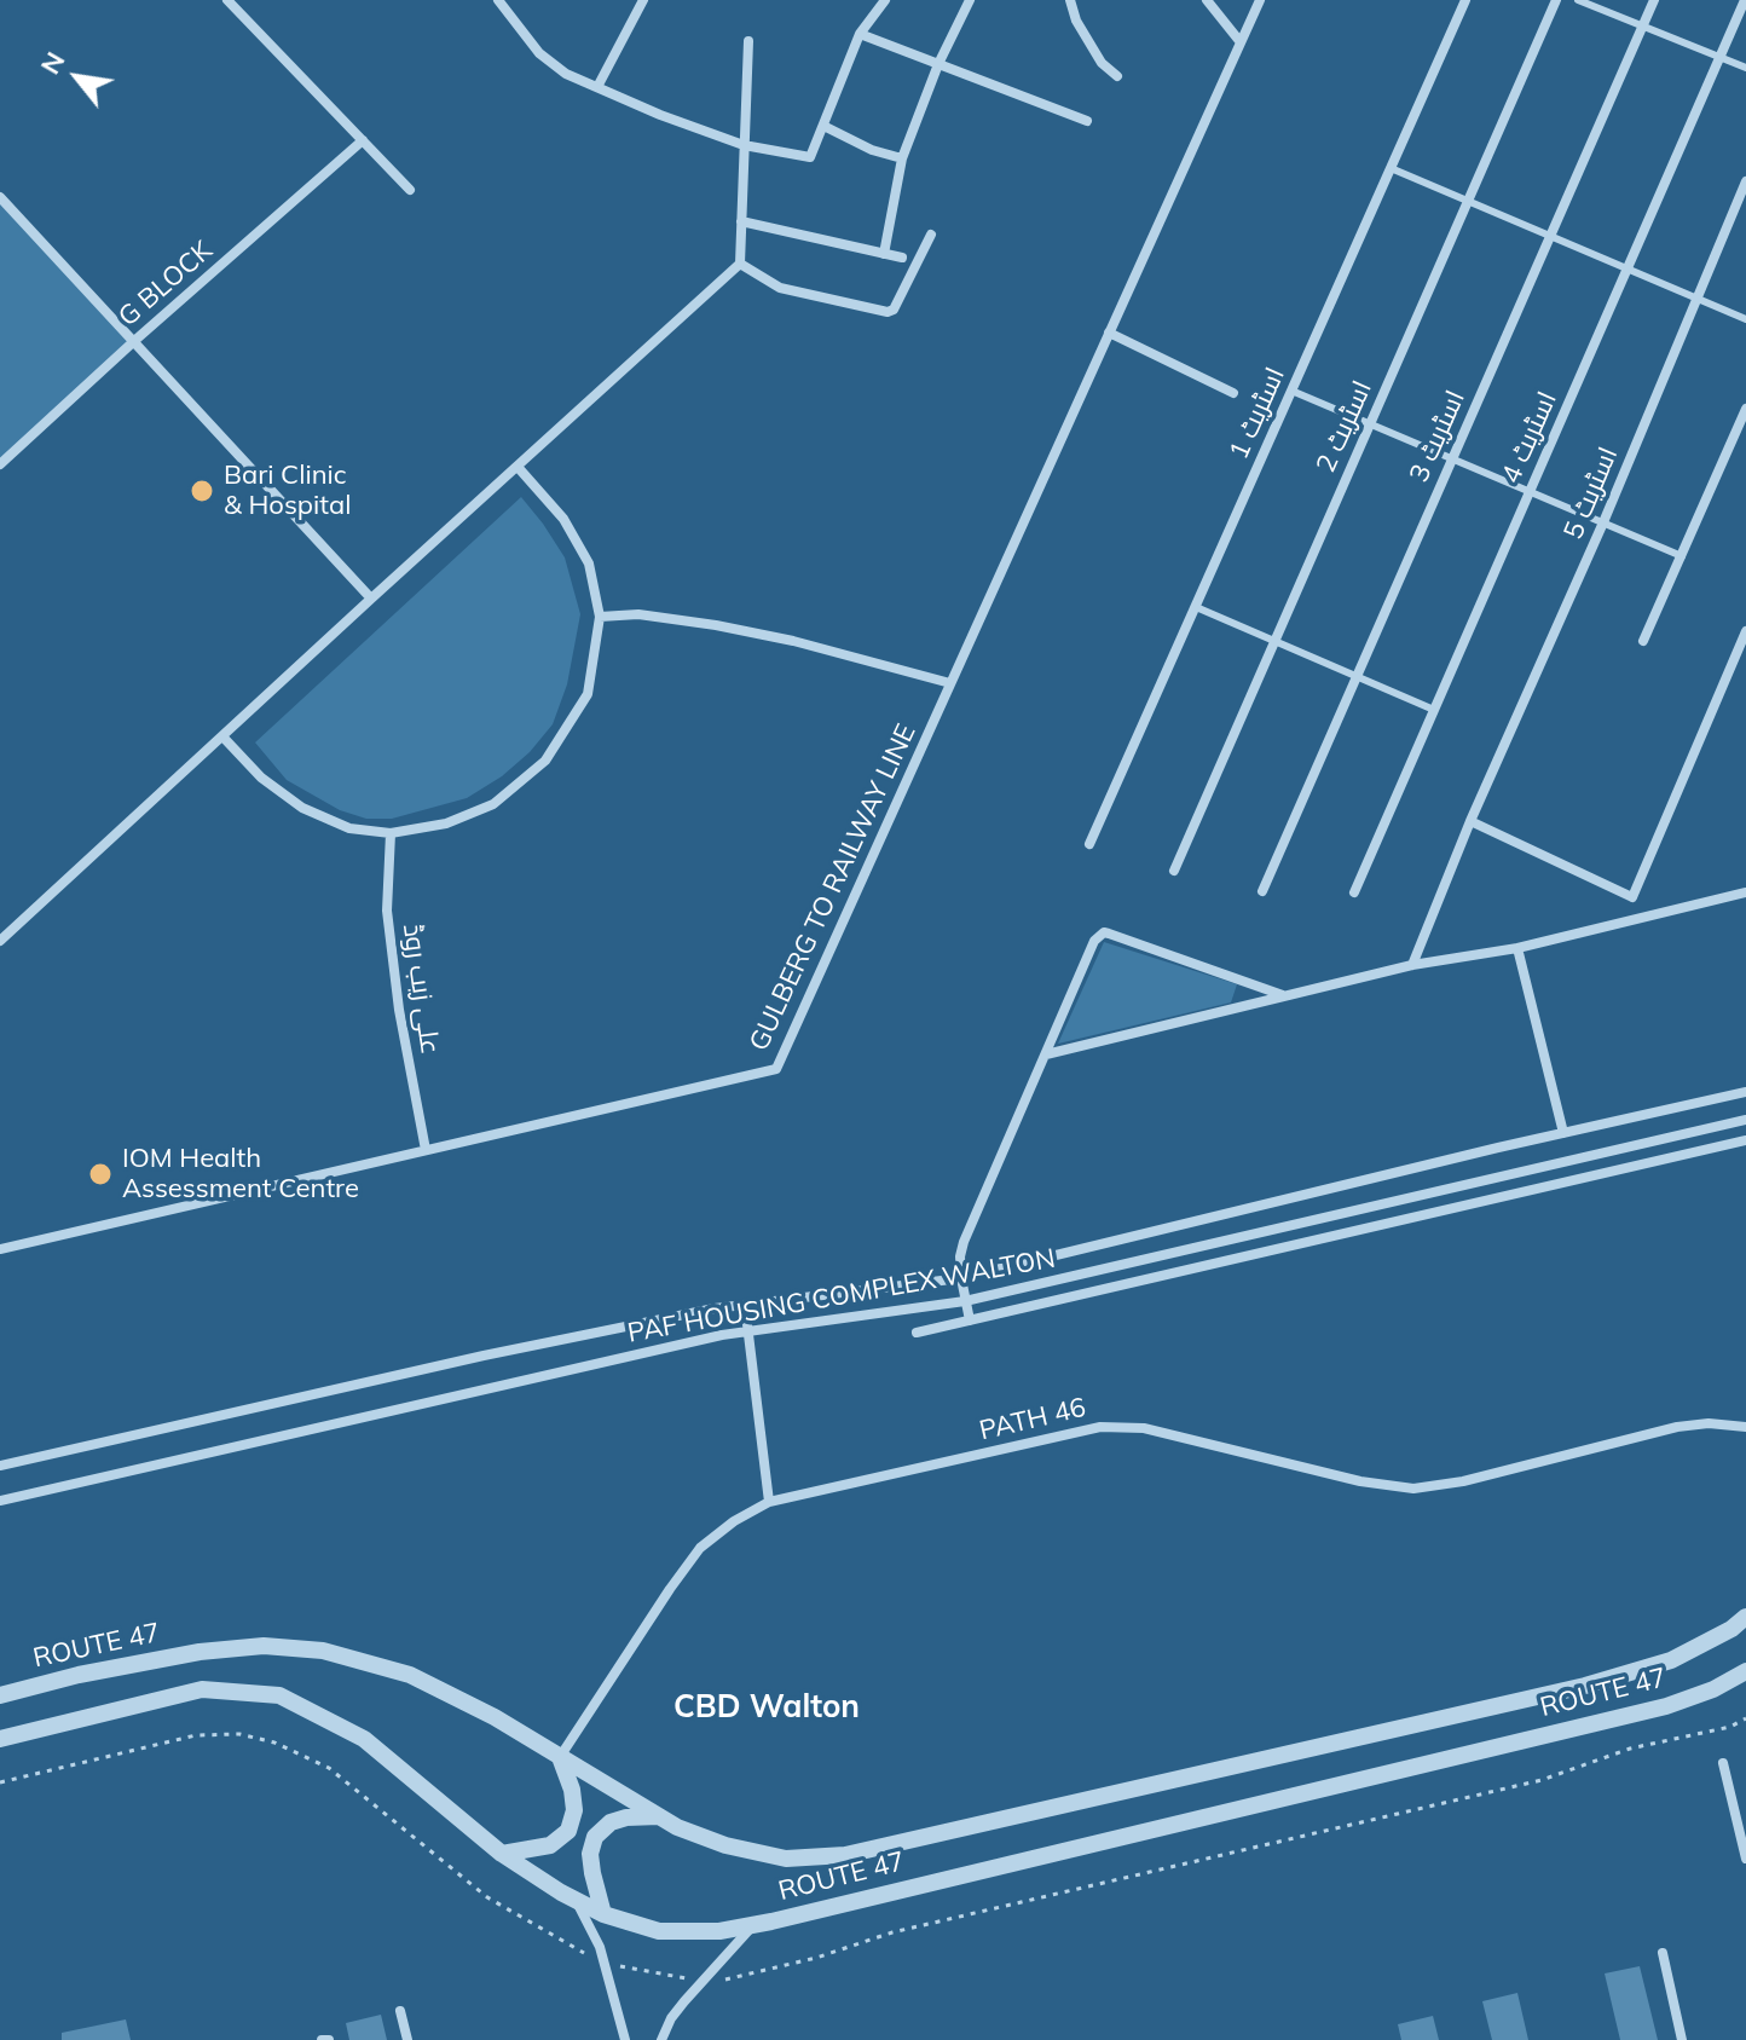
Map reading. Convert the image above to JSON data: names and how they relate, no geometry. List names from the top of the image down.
{
  "streets": {
    "street": [
      "G BLOCK",
      "اسٹریٹ 1",
      "اسٹریٹ 2",
      "اسٹریٹ 3",
      "اسٹریٹ 4",
      "اسٹریٹ 5",
      "GULBERG TO RAILWAY LINE",
      "علی زیب روڈ",
      "PAF HOUSING COMPLEX WALTON",
      "PATH 46",
      "ROUTE 47"
    ]
  },
  "crossings": [
    ["GULBERG TO RAILWAY LINE", "علی زیب روڈ"],
    ["PATH 46", "ROUTE 47"]
  ],
  "districts": ["CBD Walton"],
  "places": ["Bari Clinic & Hospital", "IOM Health Assessment Centre"],
  "north": "top left"
}
